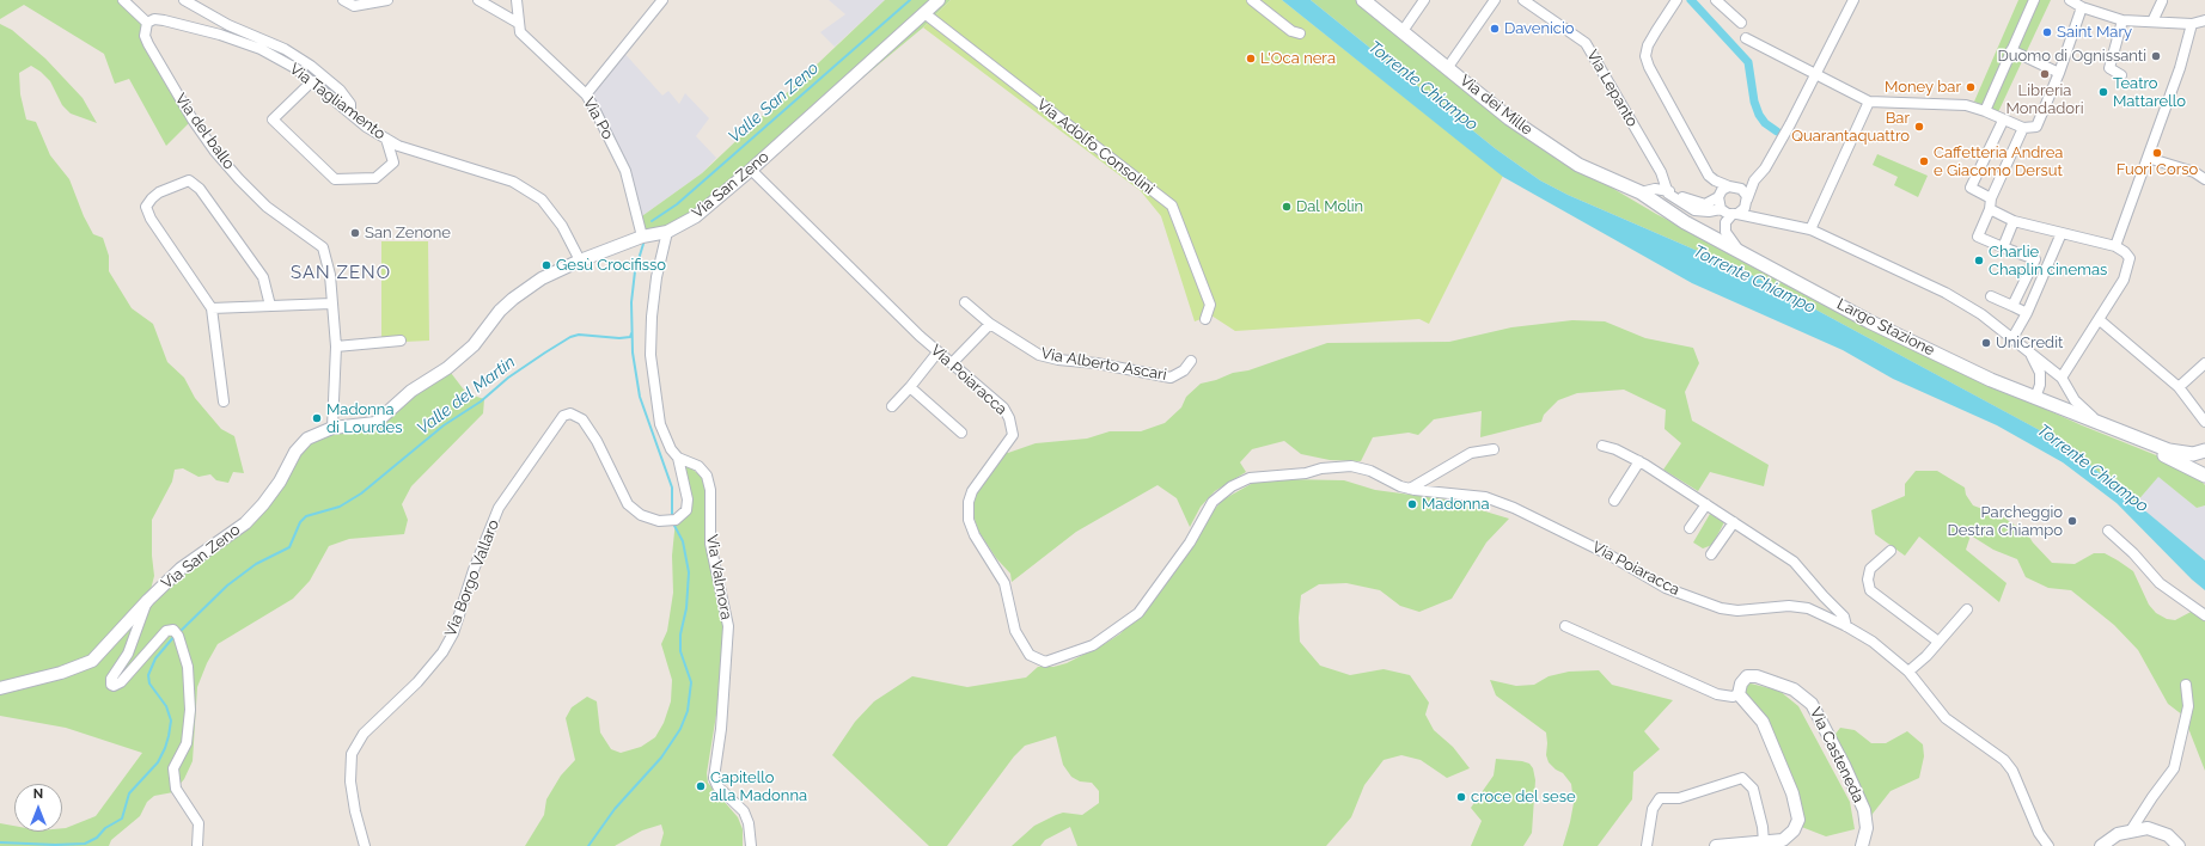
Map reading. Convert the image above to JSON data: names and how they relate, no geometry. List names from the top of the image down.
{
  "streets": {
    "main road": ["Via dei Mille", "Largo Stazione"],
    "street": [
      "Via Lepanto",
      "Via Tagliamento",
      "Via Po",
      "Via del ballo",
      "Via Adolfo Consolini",
      "Via San Zeno",
      "Via Alberto Ascari",
      "Via Poiaracca",
      "Via Valmora",
      "Via Borgo Vallaro",
      "Via Casteneda"
    ]
  },
  "crossings": [
    ["Via Tagliamento", "Via del ballo"],
    ["Via Tagliamento", "Via San Zeno"],
    ["Via dei Mille", "Largo Stazione"],
    ["Via Po", "Via San Zeno"],
    ["Via Adolfo Consolini", "Via San Zeno"],
    ["Via San Zeno", "Via Poiaracca"],
    ["Via Valmora", "Via Borgo Vallaro"]
  ],
  "districts": ["SAN ZENO"],
  "water": ["Torrente Chiampo", "Valle San Zeno", "Valle del Martin"],
  "places": [
    "Davenicio",
    "Saint Mary",
    "Duomo di Ognissanti",
    "L'Oca nera",
    "Libreria Mondadori",
    "Money bar",
    "Teatro Mattarello",
    "Bar Quarantaquattro",
    "Fuori Corso",
    "Caffetteria Andrea e Giacomo Dersut",
    "Dal Molin",
    "San Zenone",
    "Charlie Chaplin cinemas",
    "Gesù Crocifisso",
    "UniCredit",
    "Madonna di Lourdes",
    "Madonna",
    "Parcheggio Destra Chiampo",
    "Capitello alla Madonna",
    "croce del sese"
  ],
  "north": "top"
}
